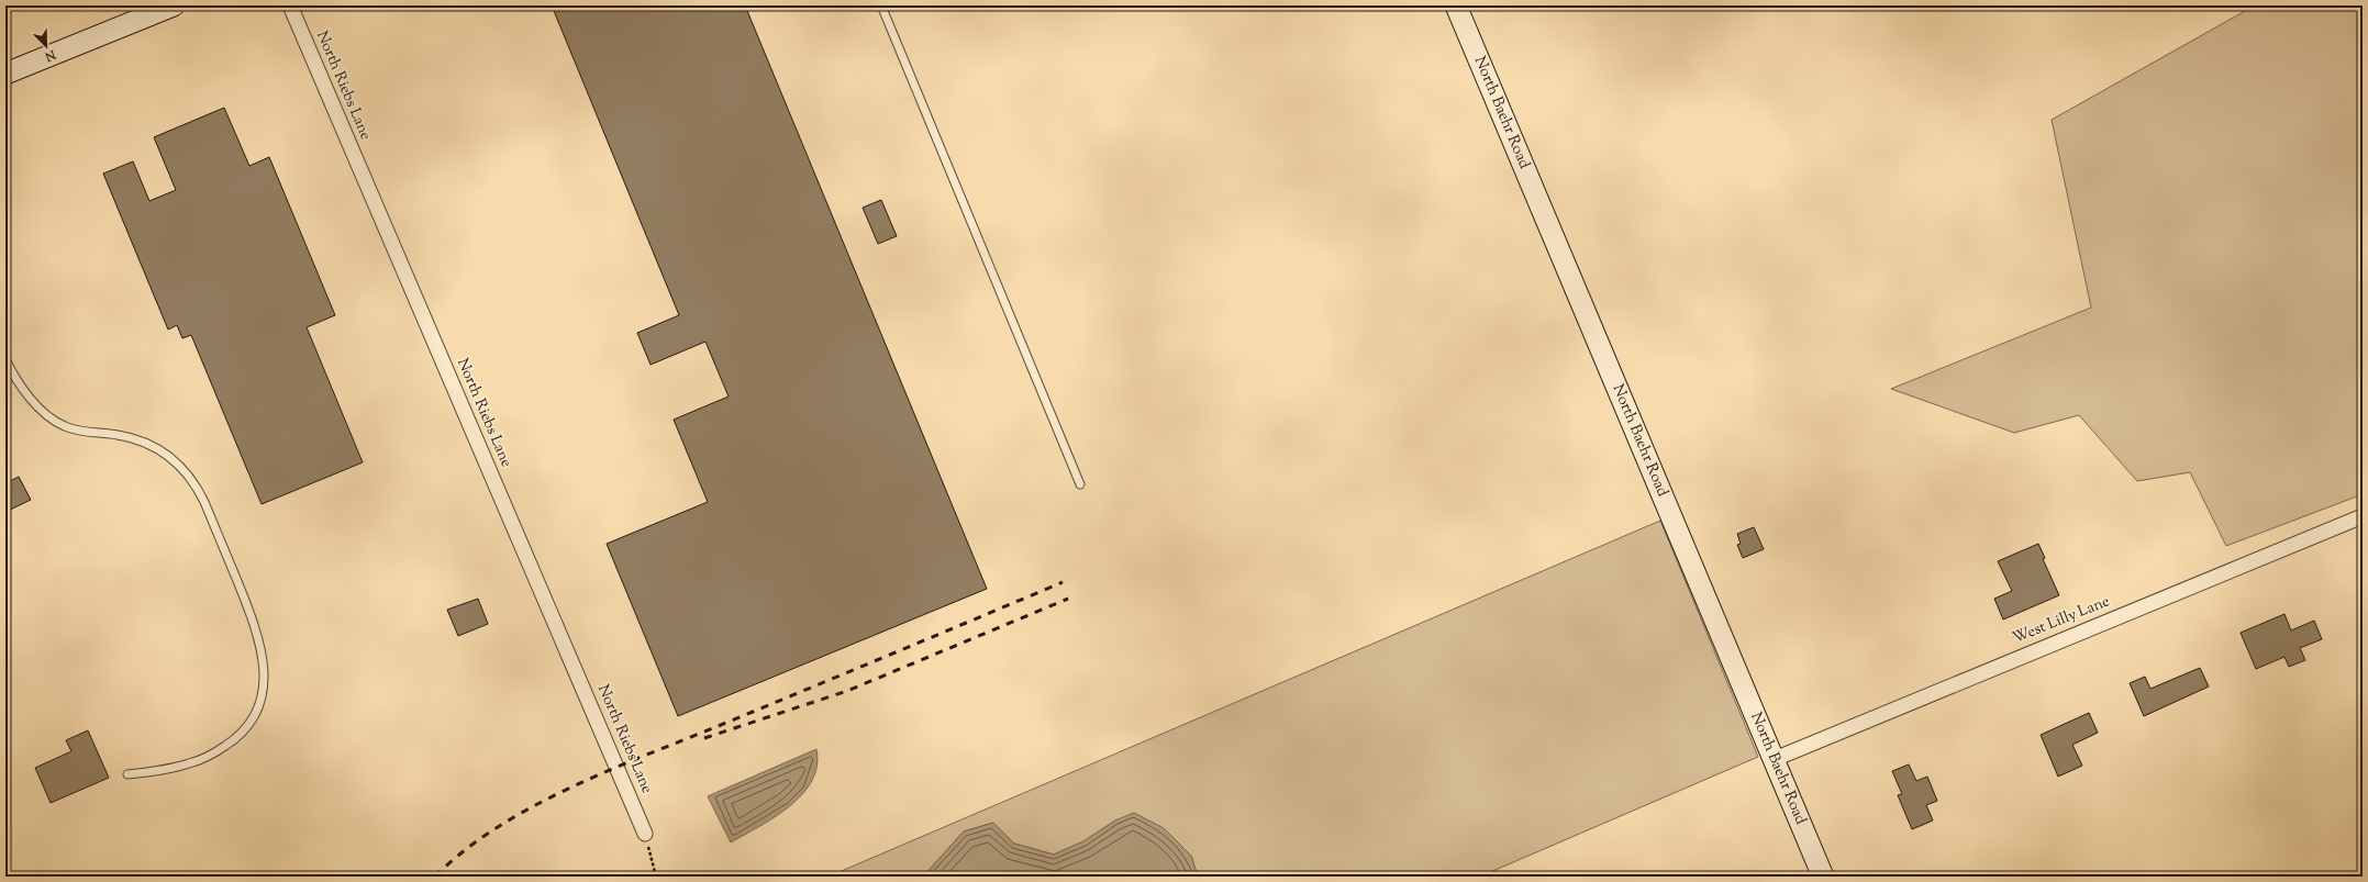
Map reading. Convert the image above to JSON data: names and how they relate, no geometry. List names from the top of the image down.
{
  "streets": {
    "street": ["North Riebs Lane", "North Baehr Road", "West Lilly Lane"]
  },
  "crossings": [
    ["North Baehr Road", "West Lilly Lane"]
  ],
  "north": "bottom right"
}
